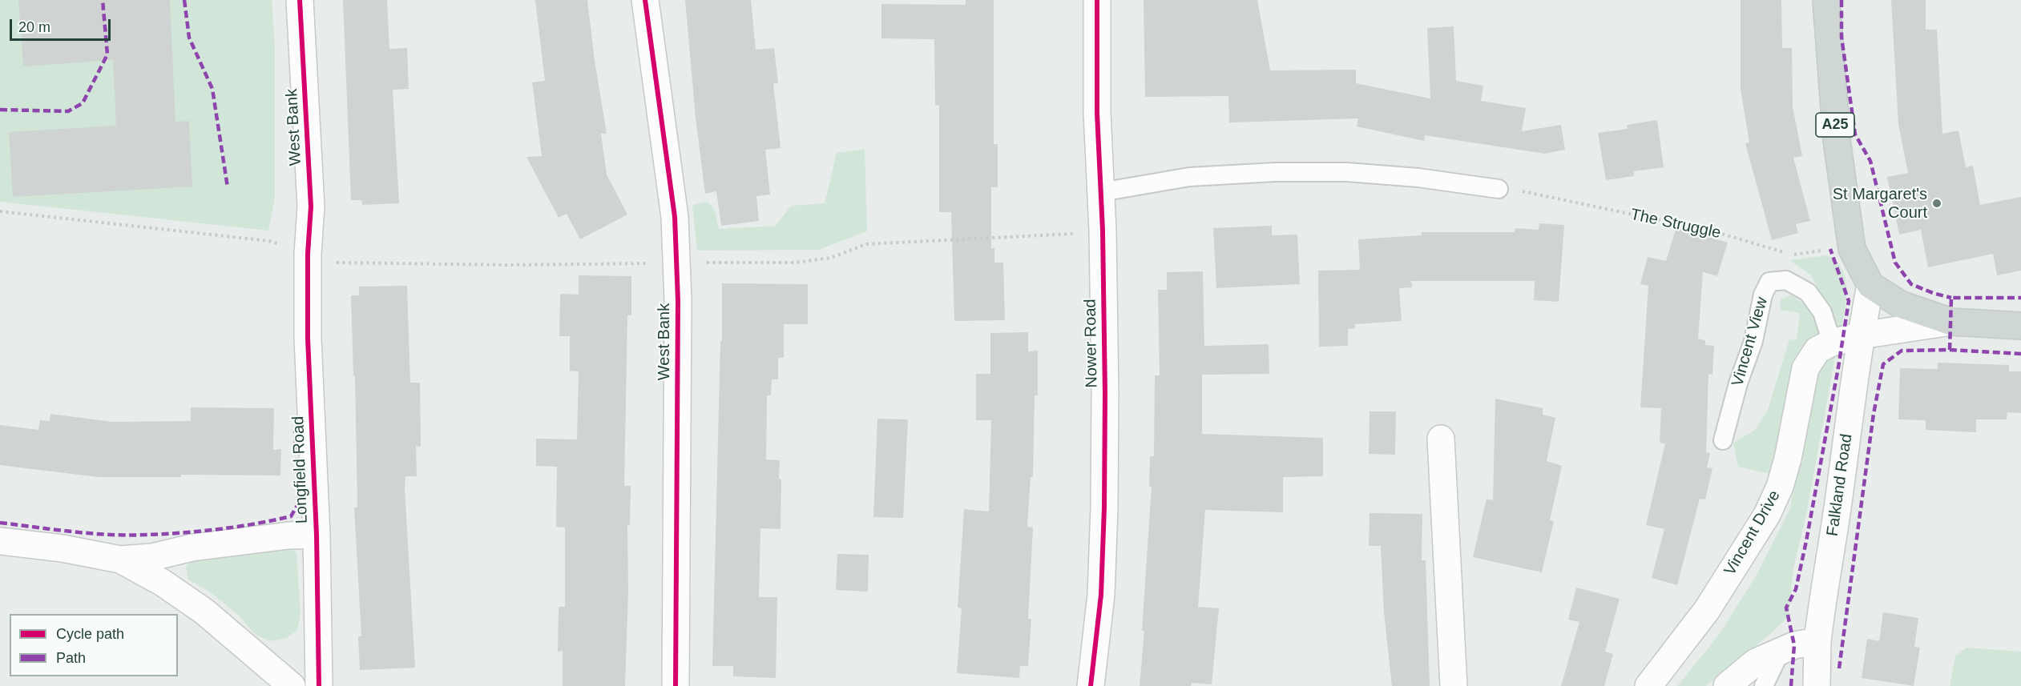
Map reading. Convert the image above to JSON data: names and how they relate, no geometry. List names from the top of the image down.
{
  "streets": {
    "main road": ["A25"],
    "street": [
      "West Bank",
      "Nower Road",
      "Longfield Road",
      "Falkland Road",
      "Vincent Drive"
    ],
    "lane": ["Vincent View"],
    "path": ["The Struggle"]
  },
  "crossings": [
    ["A25", "The Struggle"],
    ["A25", "Falkland Road"],
    ["West Bank", "Longfield Road"],
    ["Vincent View", "Vincent Drive"],
    ["Falkland Road", "Vincent Drive"]
  ],
  "places": ["St Margaret's Court"],
  "legend": ["Cycle path", "Path"],
  "scale_bar": "20 m"
}
